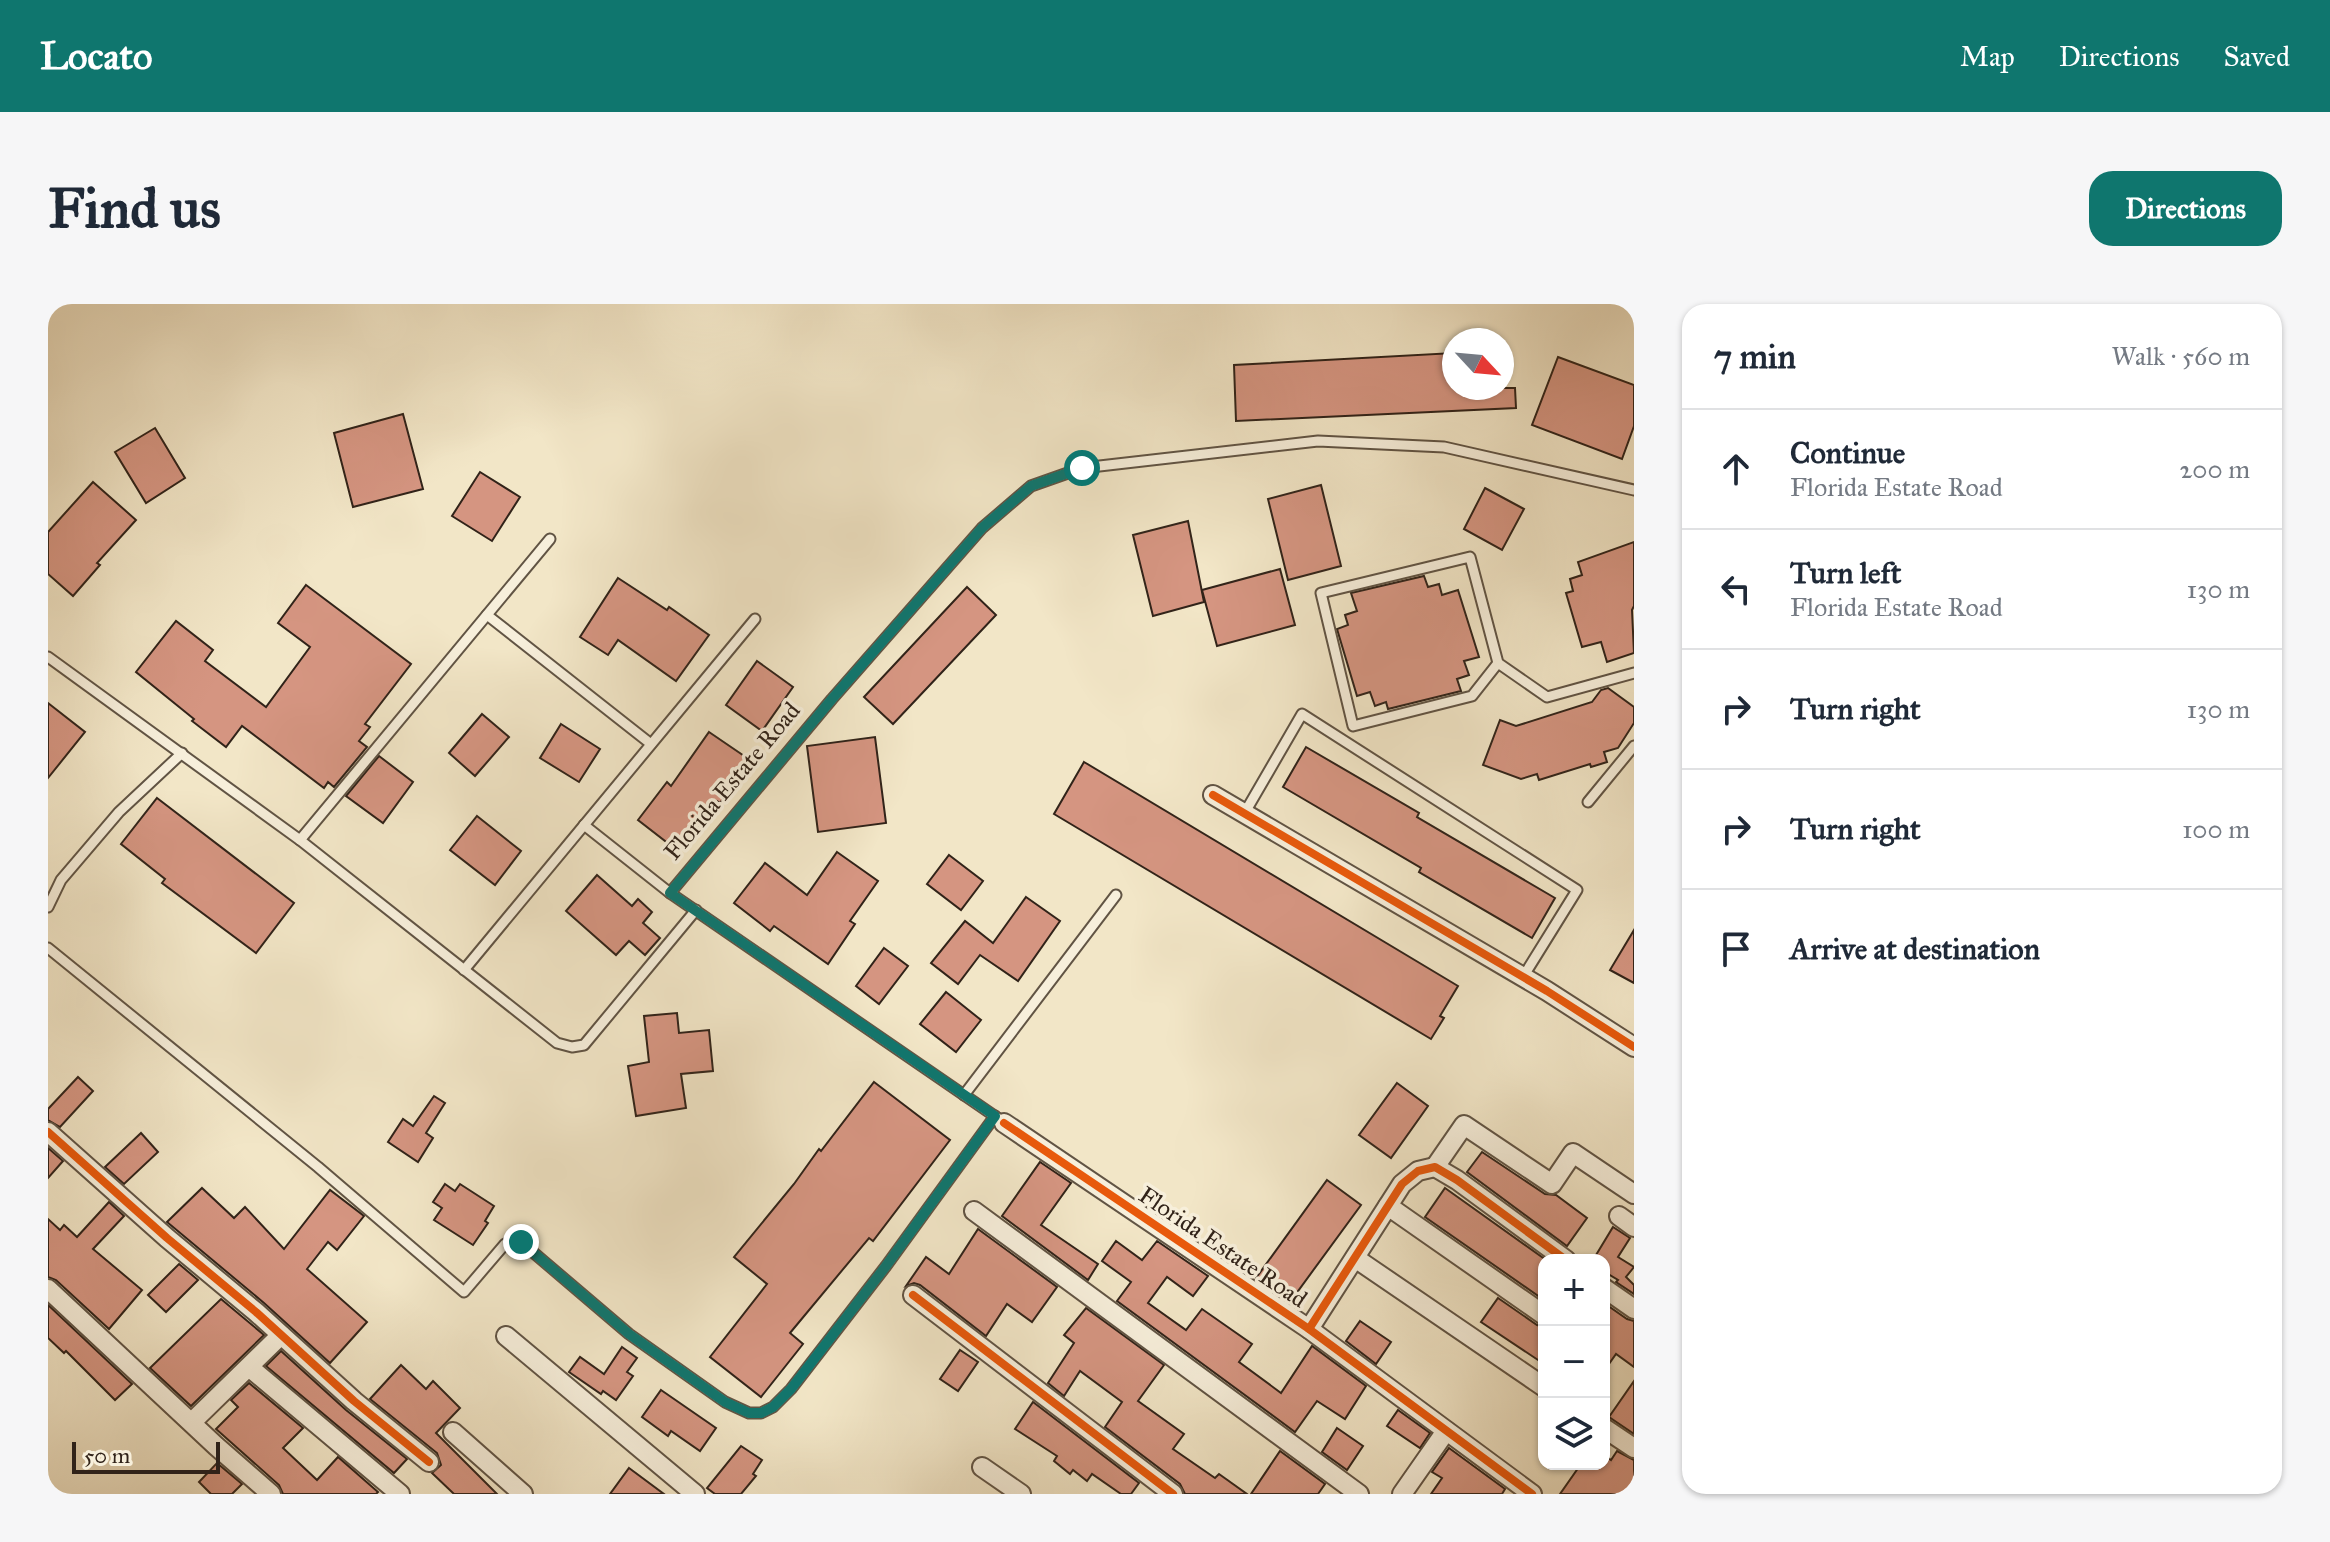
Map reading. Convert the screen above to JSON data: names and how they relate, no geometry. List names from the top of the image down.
{
  "streets": {
    "street": ["Florida Estate Road"]
  },
  "scale_bar": "50 m",
  "north": "bottom right",
  "page": {
    "header": "Locato",
    "nav": ["Map", "Directions", "Saved"],
    "buttons": "Directions",
    "title": "Find us",
    "heading": ["7 min", "Walk · 560 m"],
    "list": [
      ["Continue", "Florida Estate Road", "200 m"],
      ["Turn left", "Florida Estate Road", "130 m"],
      ["Turn right", "130 m"],
      ["Turn right", "100 m"],
      "Arrive at destination"
    ],
    "map_buttons": ["+", "−"],
    "scale": "50 m"
  }
}
